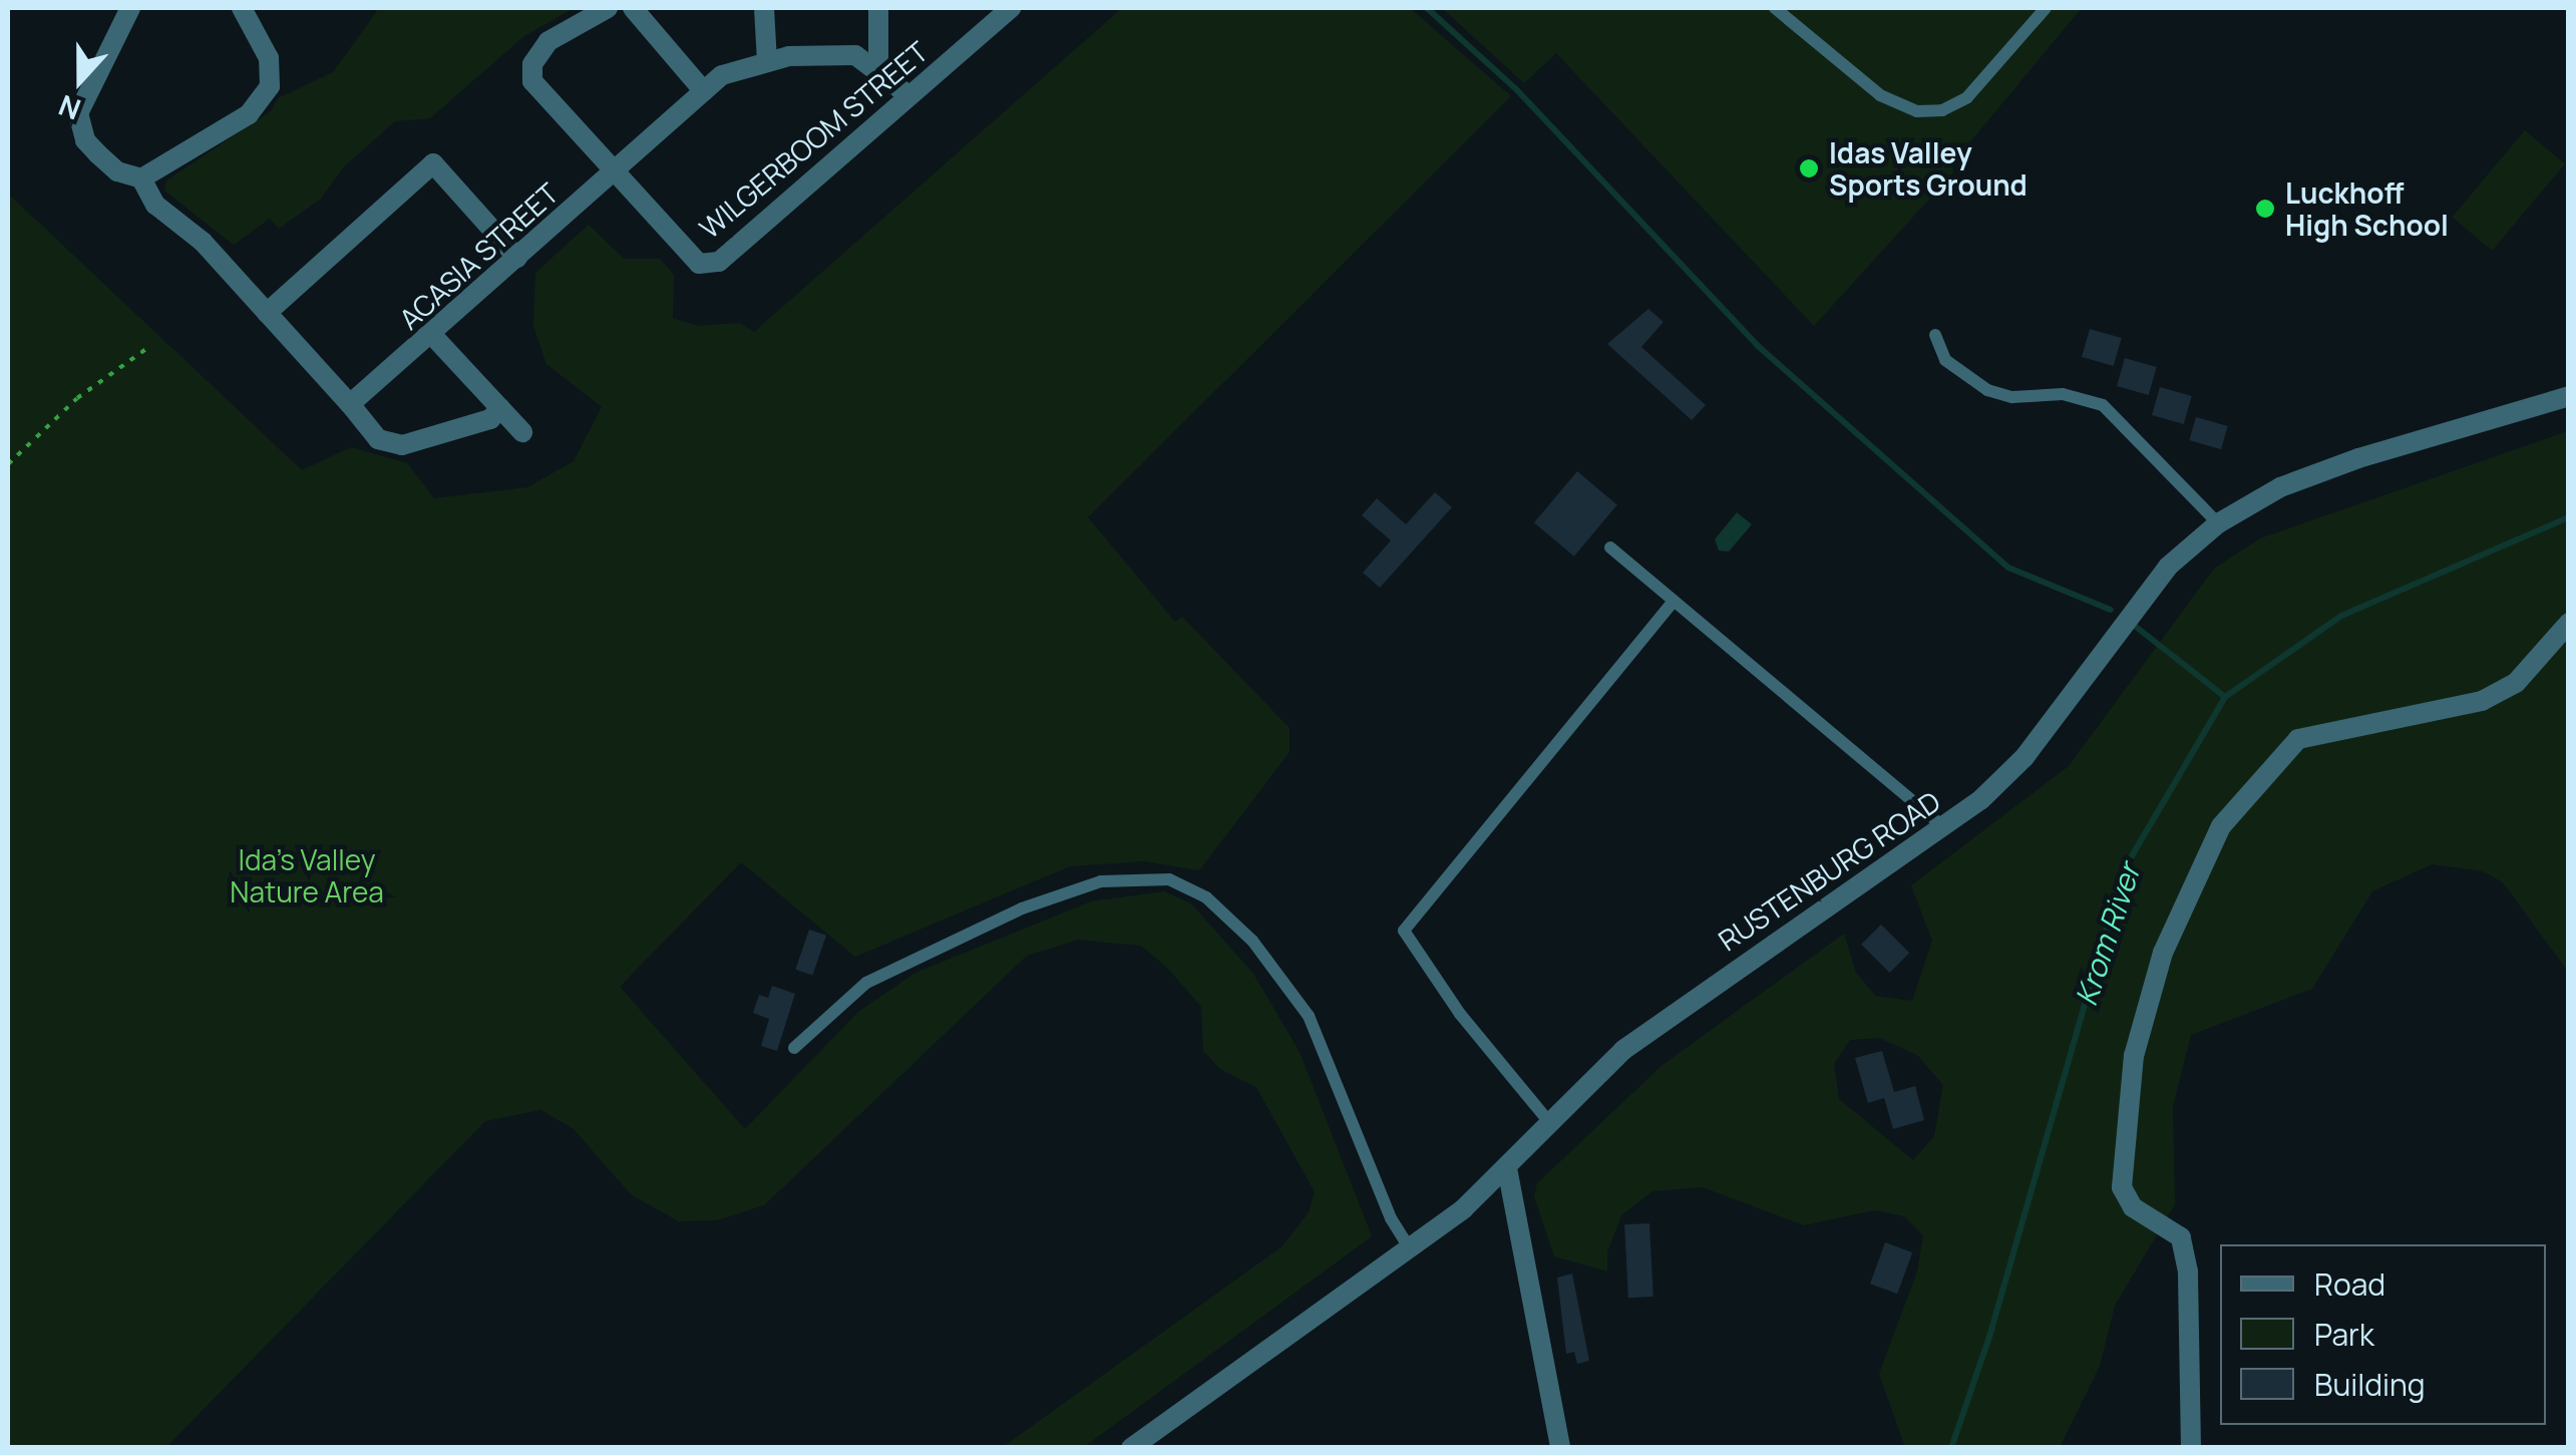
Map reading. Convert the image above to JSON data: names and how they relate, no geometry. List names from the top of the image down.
{
  "streets": {
    "street": ["WILGERBOOM STREET", "ACASIA STREET", "RUSTENBURG ROAD"]
  },
  "crossings": [
    ["WILGERBOOM STREET", "ACASIA STREET"]
  ],
  "water": ["Krom River"],
  "parks": ["Ida's Valley Nature Area"],
  "places": ["Idas Valley Sports Ground", "Luckhoff High School"],
  "legend": ["Road", "Park", "Building"],
  "north": "bottom"
}
